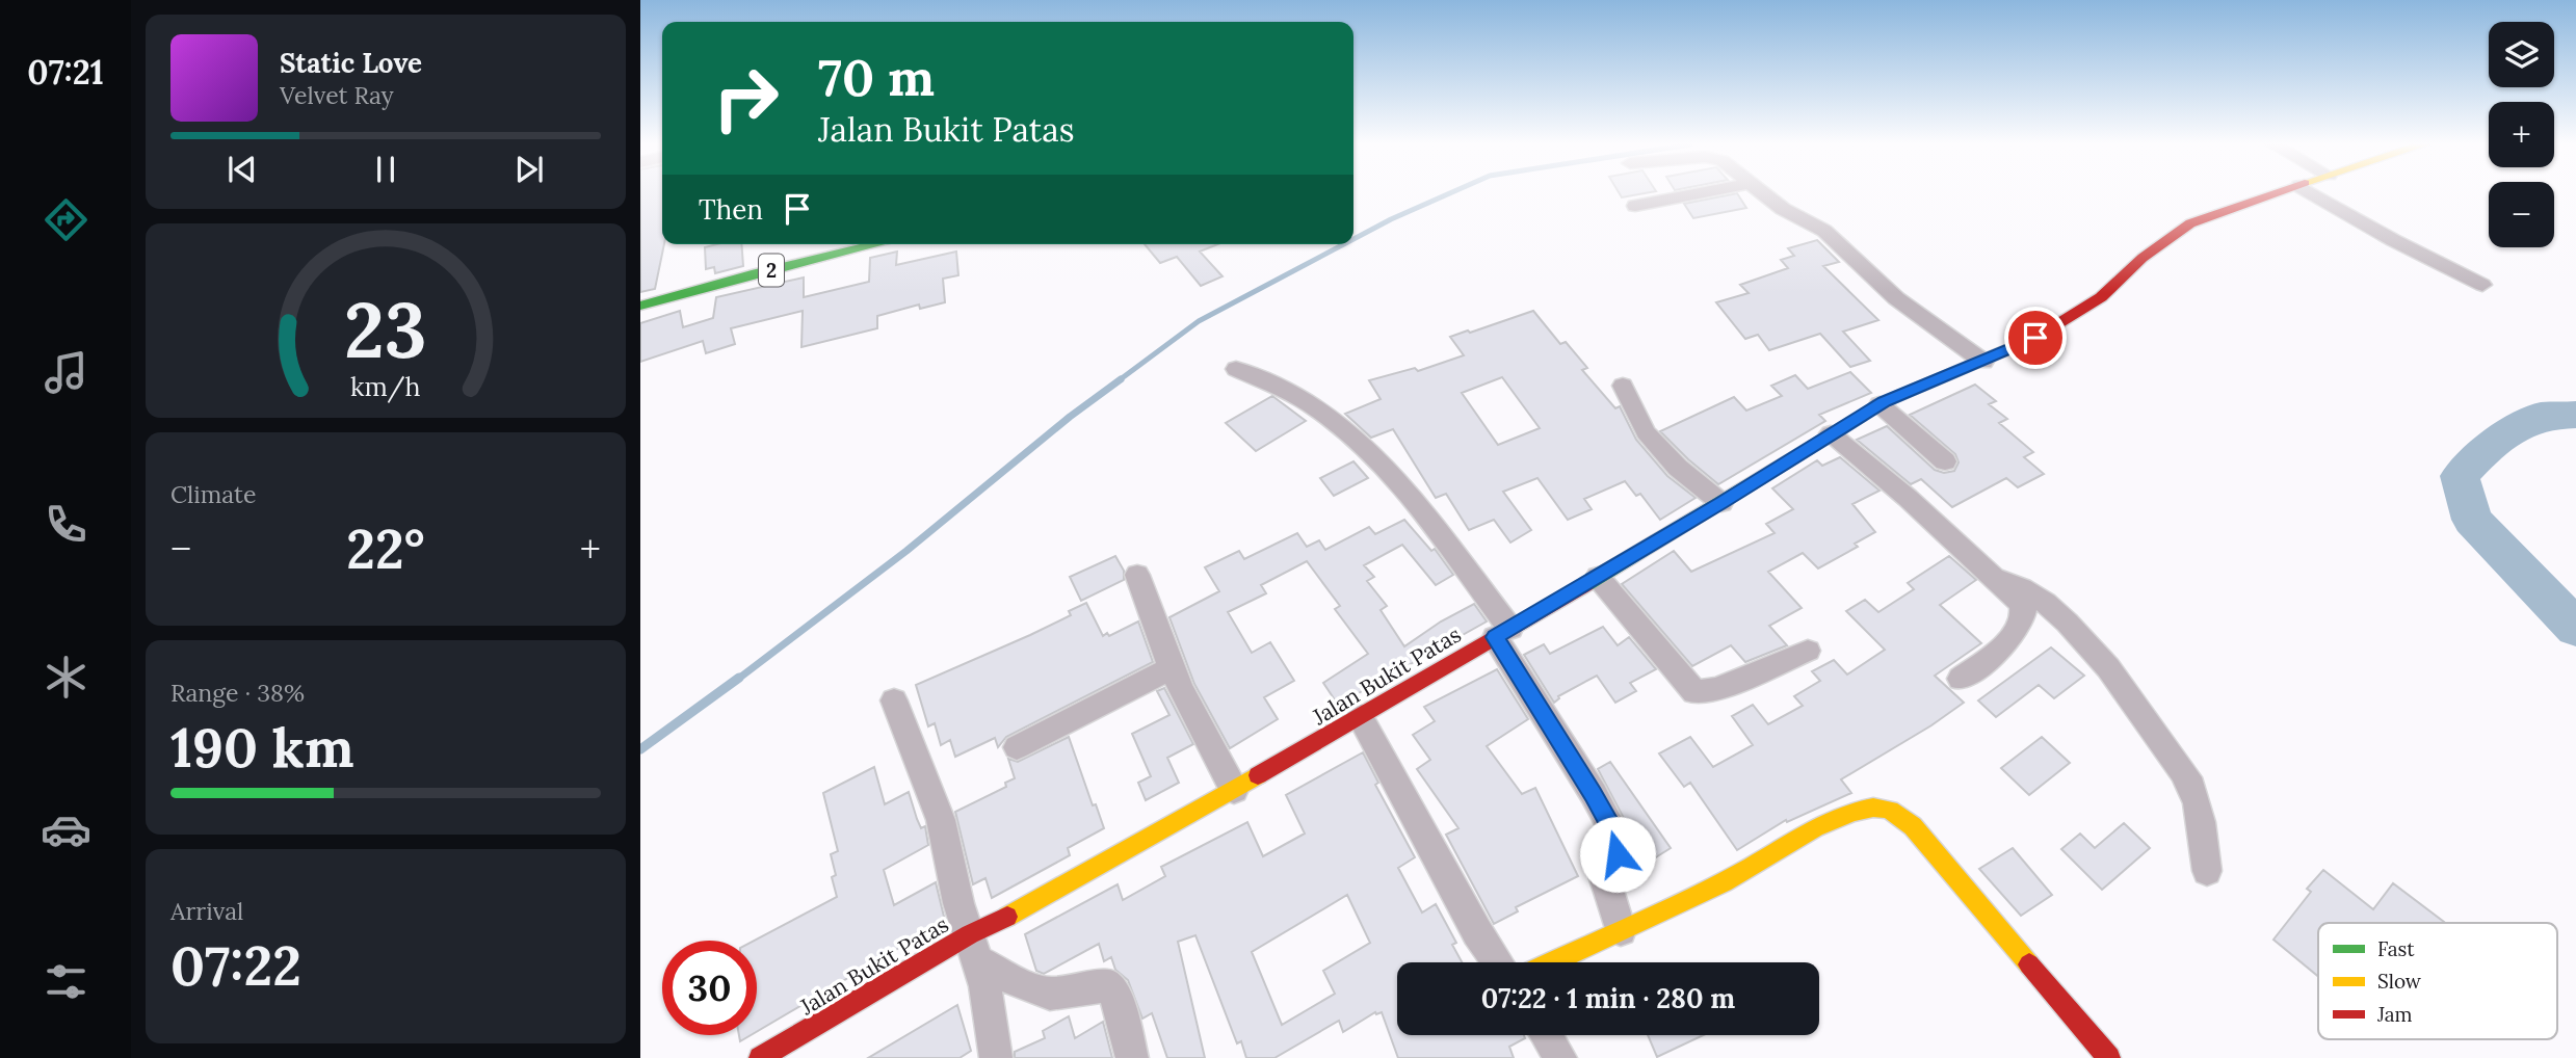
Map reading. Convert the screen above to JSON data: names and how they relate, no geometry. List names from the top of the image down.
{
  "streets": {
    "main road": ["2", "Jalan Bukit Patas"]
  },
  "legend": ["Fast", "Slow", "Jam"],
  "page": {
    "tabs": "07:21",
    "map_buttons": ["+", "−"],
    "turn": ["70 m", "Jalan Bukit Patas"],
    "song": ["Static Love", "Velvet Ray"],
    "then": "Then",
    "tile": [
      "Climate",
      ["Range · 38%", "190 km"],
      ["Arrival", "07:22"]
    ],
    "heat": ["−", "22°", "+"],
    "limit": "30",
    "trip": "07:22 · 1 min · 280 m",
    "gauge": ["23", "km/h"]
  }
}
